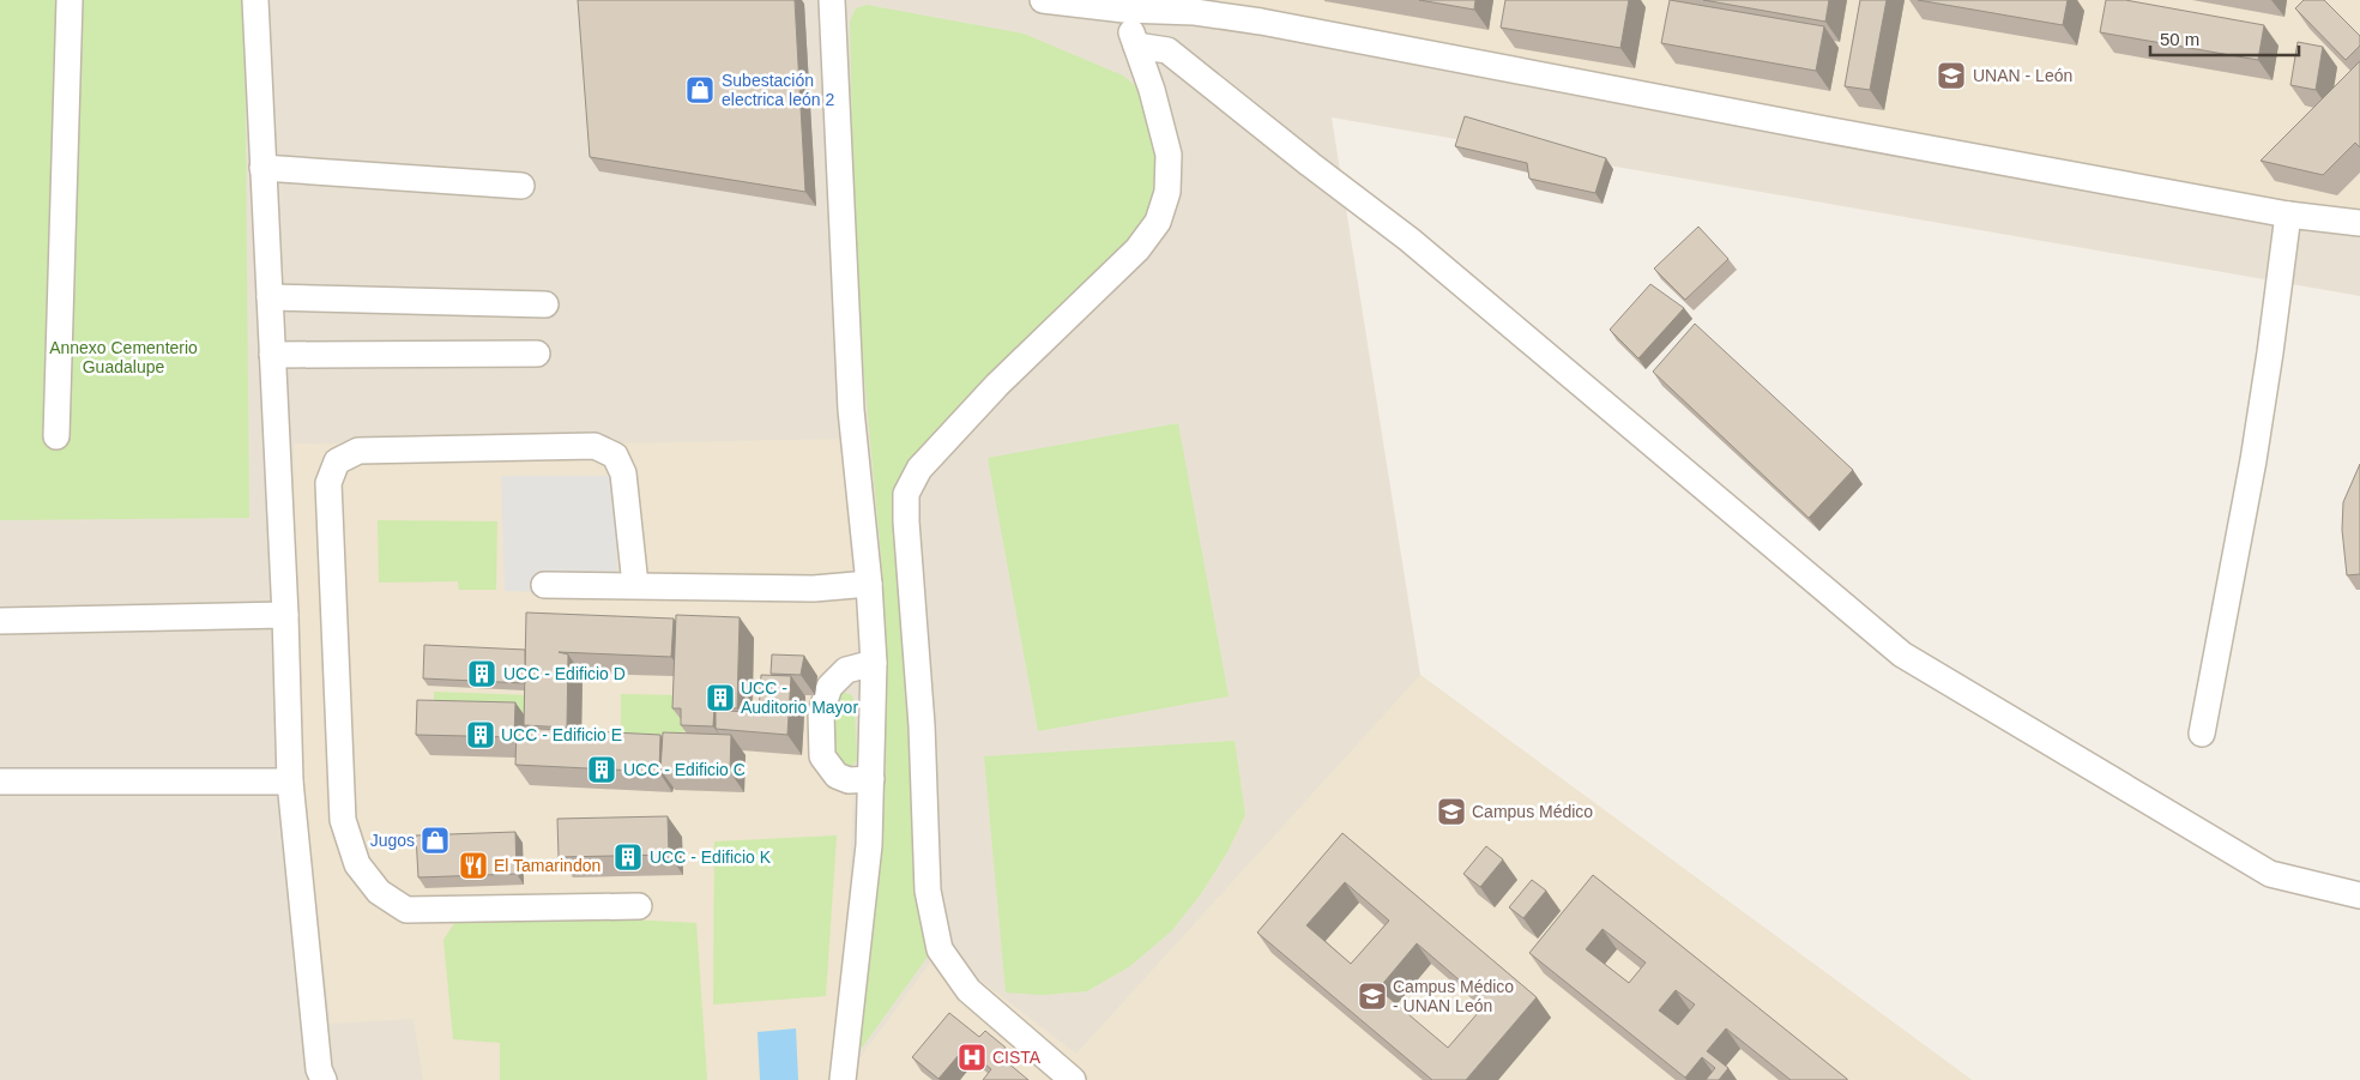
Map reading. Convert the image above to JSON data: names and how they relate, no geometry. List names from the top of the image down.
{
  "parks": ["Annexo Cementerio Guadalupe"],
  "places": {
    "school or university": ["UNAN - León", "Campus Médico", "Campus Médico - UNAN León"],
    "shop": ["Subestación electrica león 2", "Jugos"],
    "building": [
      "UCC - Edificio D",
      "UCC - Auditorio Mayor",
      "UCC - Edificio E",
      "UCC - Edificio C",
      "UCC - Edificio K"
    ],
    "restaurant": ["El Tamarindon"],
    "hospital": ["CISTA"]
  },
  "scale_bar": "50 m"
}
